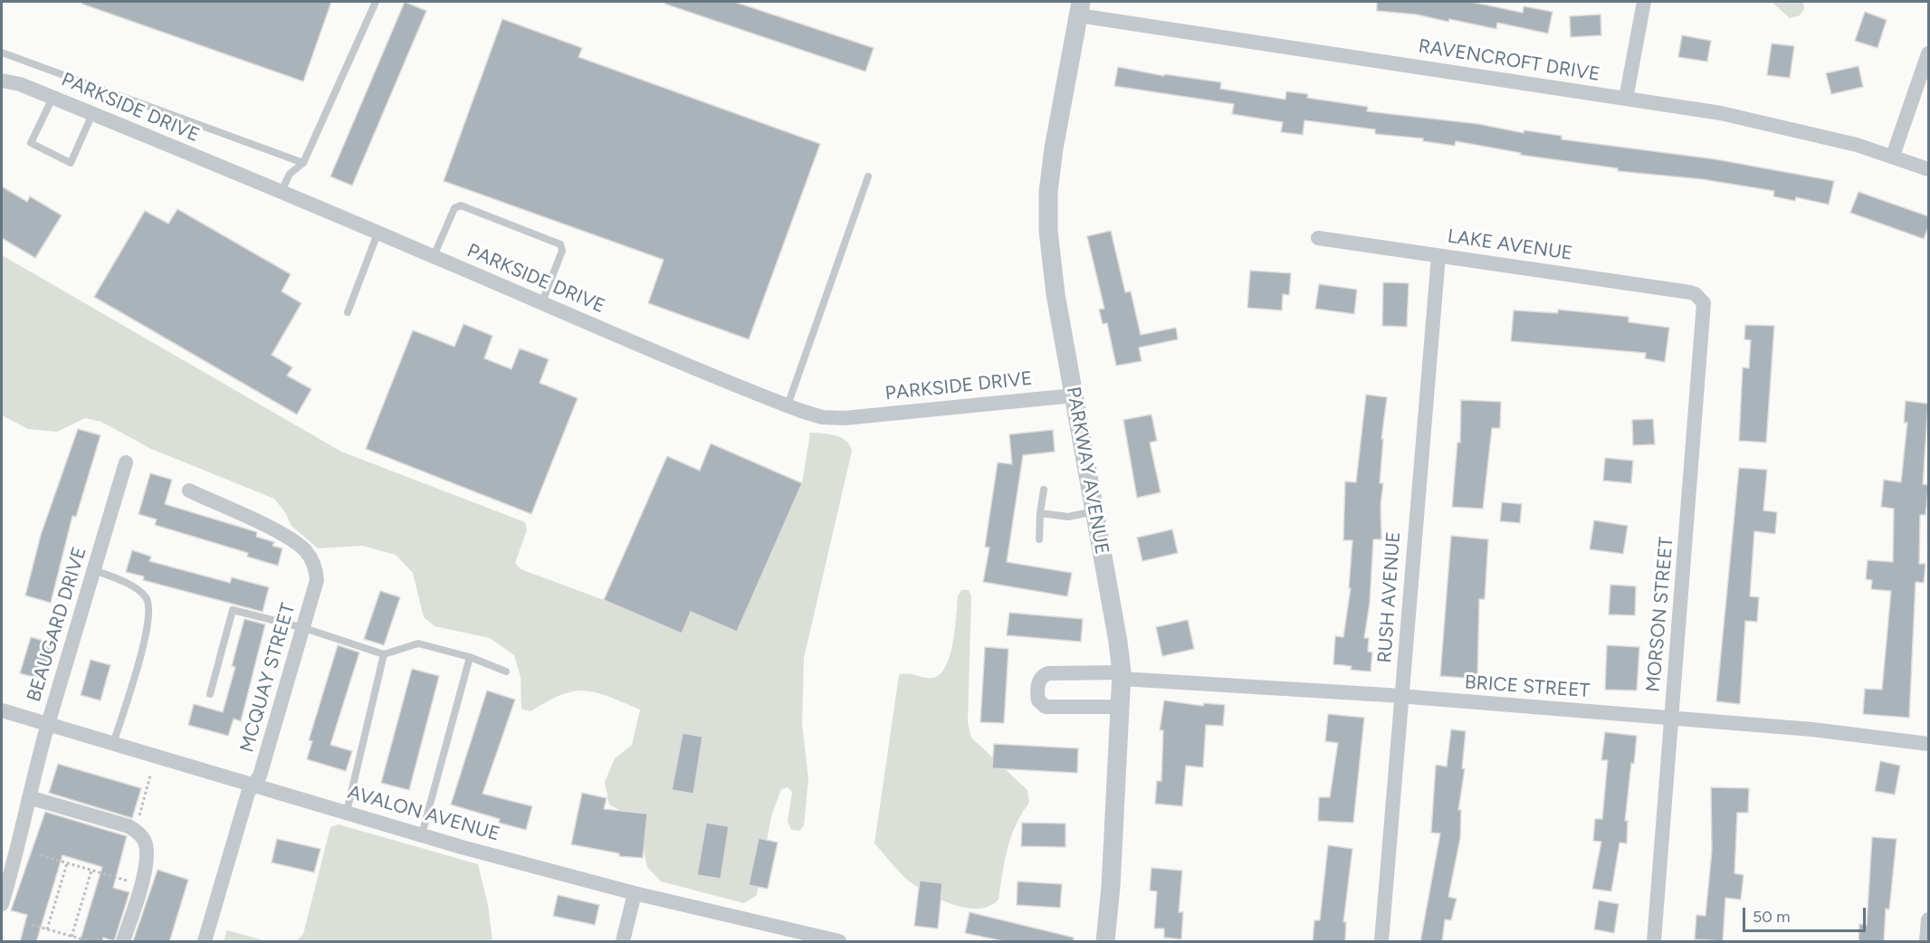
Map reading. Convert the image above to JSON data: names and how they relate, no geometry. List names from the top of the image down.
{
  "streets": {
    "street": [
      "RAVENCROFT DRIVE",
      "PARKSIDE DRIVE",
      "LAKE AVENUE",
      "PARKWAY AVENUE",
      "RUSH AVENUE",
      "MORSON STREET",
      "BEAUGARD DRIVE",
      "MCQUAY STREET",
      "BRICE STREET",
      "AVALON AVENUE"
    ]
  },
  "crossings": [
    ["RAVENCROFT DRIVE", "PARKWAY AVENUE"],
    ["PARKSIDE DRIVE", "PARKWAY AVENUE"],
    ["LAKE AVENUE", "RUSH AVENUE"],
    ["LAKE AVENUE", "MORSON STREET"],
    ["PARKWAY AVENUE", "BRICE STREET"],
    ["RUSH AVENUE", "BRICE STREET"],
    ["MORSON STREET", "BRICE STREET"],
    ["BEAUGARD DRIVE", "AVALON AVENUE"],
    ["MCQUAY STREET", "AVALON AVENUE"]
  ],
  "scale_bar": "50 m"
}
